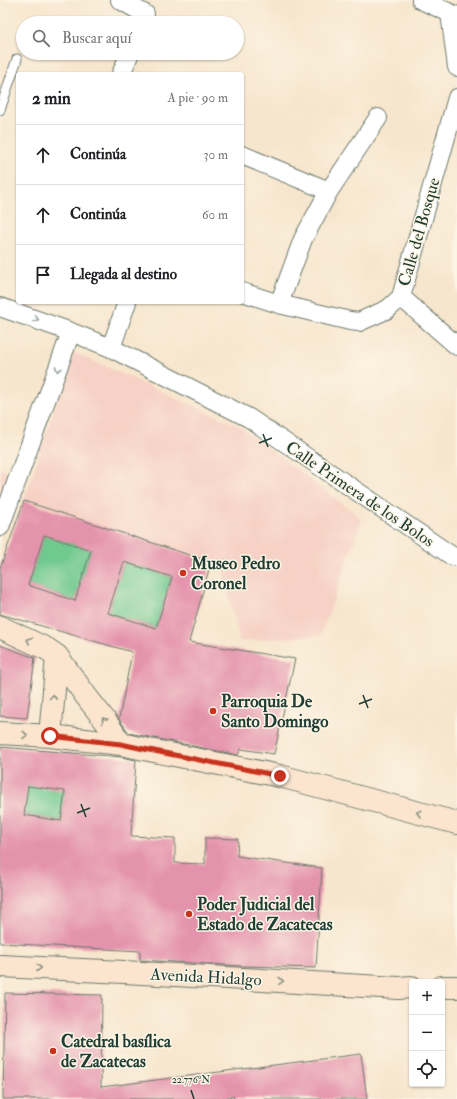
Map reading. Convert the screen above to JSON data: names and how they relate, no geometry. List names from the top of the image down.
{
  "streets": {
    "street": ["Calle del Bosque", "Calle Primera de los Bolos", "Avenida Hidalgo"]
  },
  "one_way": ["Avenida Hidalgo"],
  "places": [
    "Museo Pedro Coronel",
    "Parroquia De Santo Domingo",
    "Poder Judicial del Estado de Zacatecas",
    "Catedral basílica de Zacatecas"
  ],
  "page": {
    "search": "Buscar aquí",
    "heading": ["2 min", "A pie · 90 m"],
    "list": [
      ["Continúa", "30 m"],
      ["Continúa", "60 m"],
      "Llegada al destino"
    ],
    "map_buttons": ["+", "−"]
  },
  "coordinates": ["22.776°N"]
}
